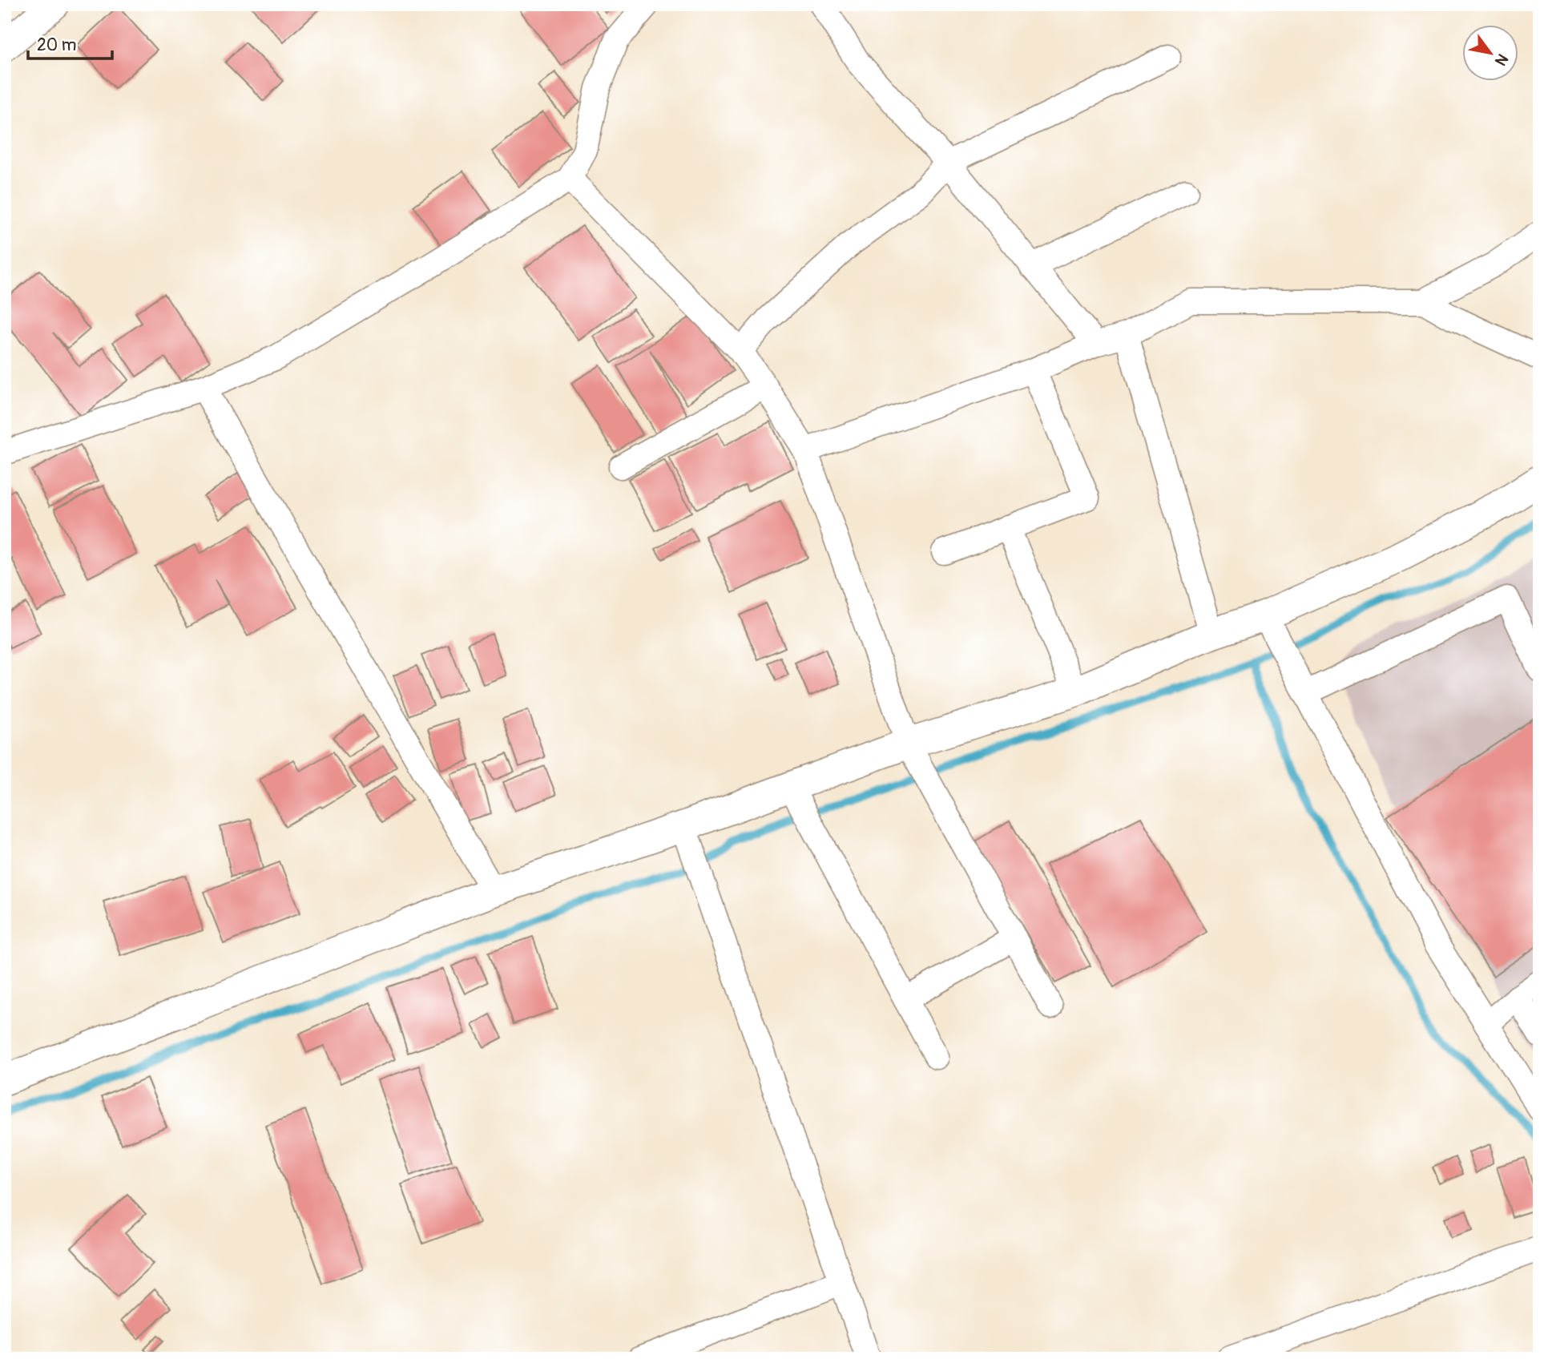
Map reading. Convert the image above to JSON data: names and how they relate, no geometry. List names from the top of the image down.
{
  "scale_bar": "20 m",
  "north": "bottom right"
}
